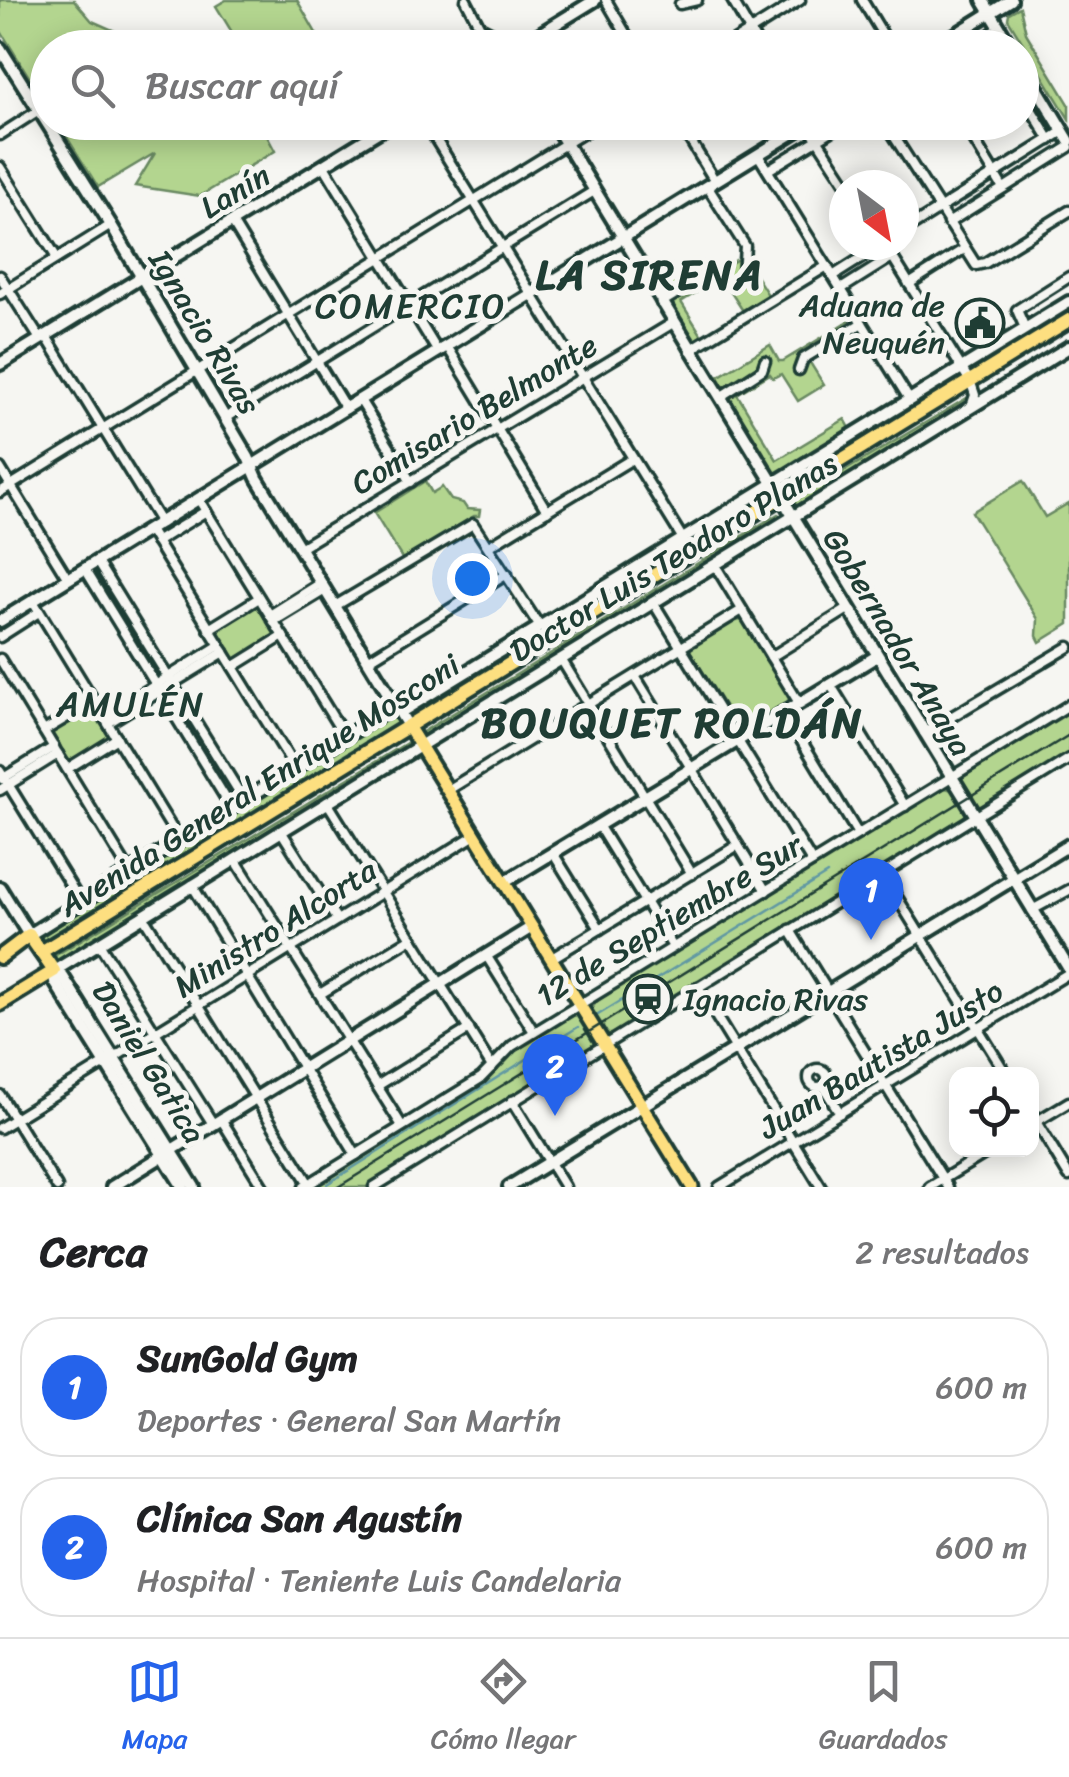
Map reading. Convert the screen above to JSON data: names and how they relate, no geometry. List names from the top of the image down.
{
  "streets": {
    "highway": ["Doctor Luis Teodoro Planas", "Avenida General Enrique Mosconi", "Daniel Gatica"],
    "main road": ["Ignacio Rivas"],
    "street": [
      "Lanín",
      "Comisario Belmonte",
      "Gobernador Anaya",
      "12 de Septiembre Sur",
      "Ministro Alcorta",
      "Juan Bautista Justo"
    ]
  },
  "crossings": [
    ["Lanín", "Ignacio Rivas"],
    ["Ignacio Rivas", "Comisario Belmonte"],
    ["Ignacio Rivas", "Doctor Luis Teodoro Planas"],
    ["Ignacio Rivas", "Avenida General Enrique Mosconi"],
    ["Ignacio Rivas", "12 de Septiembre Sur"],
    ["Ignacio Rivas", "Ministro Alcorta"],
    ["Comisario Belmonte", "Gobernador Anaya"],
    ["Doctor Luis Teodoro Planas", "Gobernador Anaya"],
    ["Doctor Luis Teodoro Planas", "Avenida General Enrique Mosconi"],
    ["Doctor Luis Teodoro Planas", "Daniel Gatica"],
    ["Gobernador Anaya", "Avenida General Enrique Mosconi"],
    ["Gobernador Anaya", "12 de Septiembre Sur"],
    ["Gobernador Anaya", "Juan Bautista Justo"],
    ["Avenida General Enrique Mosconi", "Daniel Gatica"],
    ["Ministro Alcorta", "Daniel Gatica"]
  ],
  "districts": [
    "LA SIRENA",
    "COMERCIO",
    "AMULÉN",
    "BOUQUET ROLDÁN"
  ],
  "places": {
    "public building": ["Aduana de Neuquén"],
    "station": ["Ignacio Rivas"]
  },
  "north": "bottom right",
  "page": {
    "search": "Buscar aquí",
    "pins": ["1", "2"],
    "heading": ["Cerca", "2 resultados"],
    "list": [
      {
        "mark": "1",
        "name": "SunGold Gym",
        "note": "Deportes · General San Martín",
        "value": "600 m"
      },
      {
        "mark": "2",
        "name": "Clínica San Agustín",
        "note": "Hospital · Teniente Luis Candelaria",
        "value": "600 m"
      }
    ],
    "nav": ["Mapa", "Cómo llegar", "Guardados"]
  }
}
